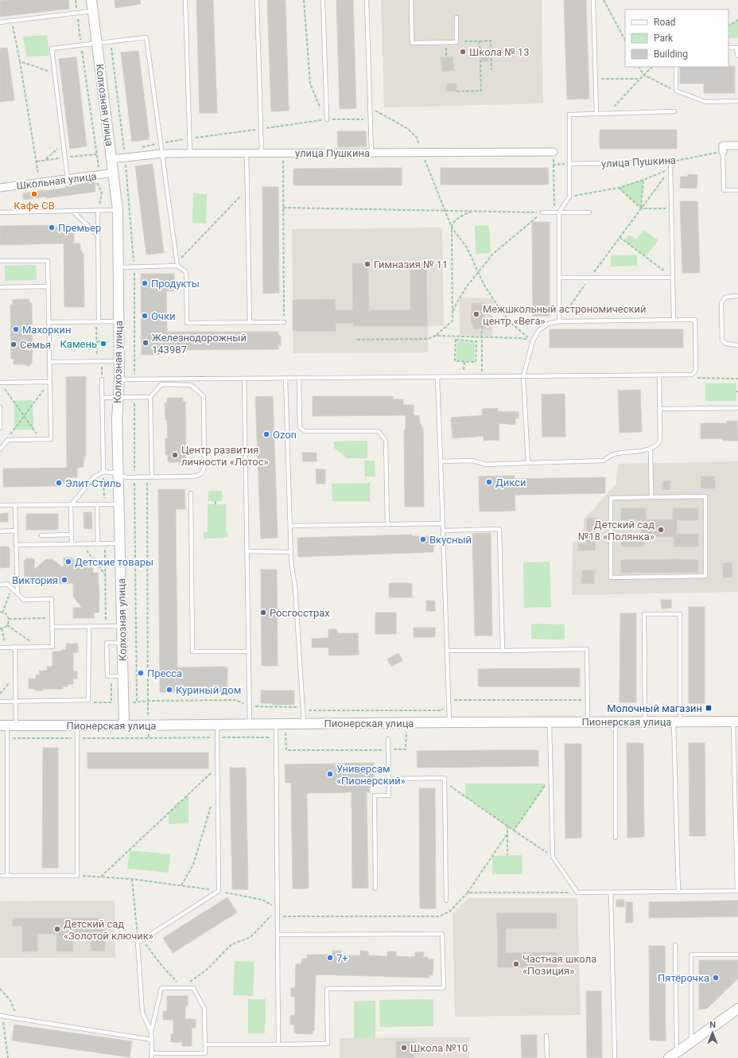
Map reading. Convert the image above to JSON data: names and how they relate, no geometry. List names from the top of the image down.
{
  "streets": {
    "street": [
      "Колхозная улица",
      "улица Пушкина",
      "Школьная улица",
      "Пионерская улица"
    ]
  },
  "crossings": [
    ["Колхозная улица", "улица Пушкина"],
    ["Колхозная улица", "Школьная улица"],
    ["Колхозная улица", "Пионерская улица"]
  ],
  "places": {
    "other": [
      "Школа № 13",
      "Кафе СВ",
      "Премьер",
      "Гимназия № 11",
      "Продукты",
      "Межшкольный астрономический центр «Вега»",
      "Очки",
      "Махоркин",
      "Железнодорожный 143987",
      "Камень",
      "Семья",
      "Ozon",
      "Центр развития личности «Лотос»",
      "Дикси",
      "Элит-Cтиль",
      "Детский сад №18 «Полянка»",
      "Вкусный",
      "Детские товары",
      "Виктория",
      "Росгосстрах",
      "Пресса",
      "Куриный дом",
      "Универсам «Пионерский»",
      "Детский сад «Золотой ключик»",
      "7+",
      "Частная школа «Позиция»",
      "Пятёрочка",
      "Школа №10"
    ],
    "transit": ["Молочный магазин"]
  },
  "legend": ["Road", "Park", "Building"],
  "north": "top"
}
